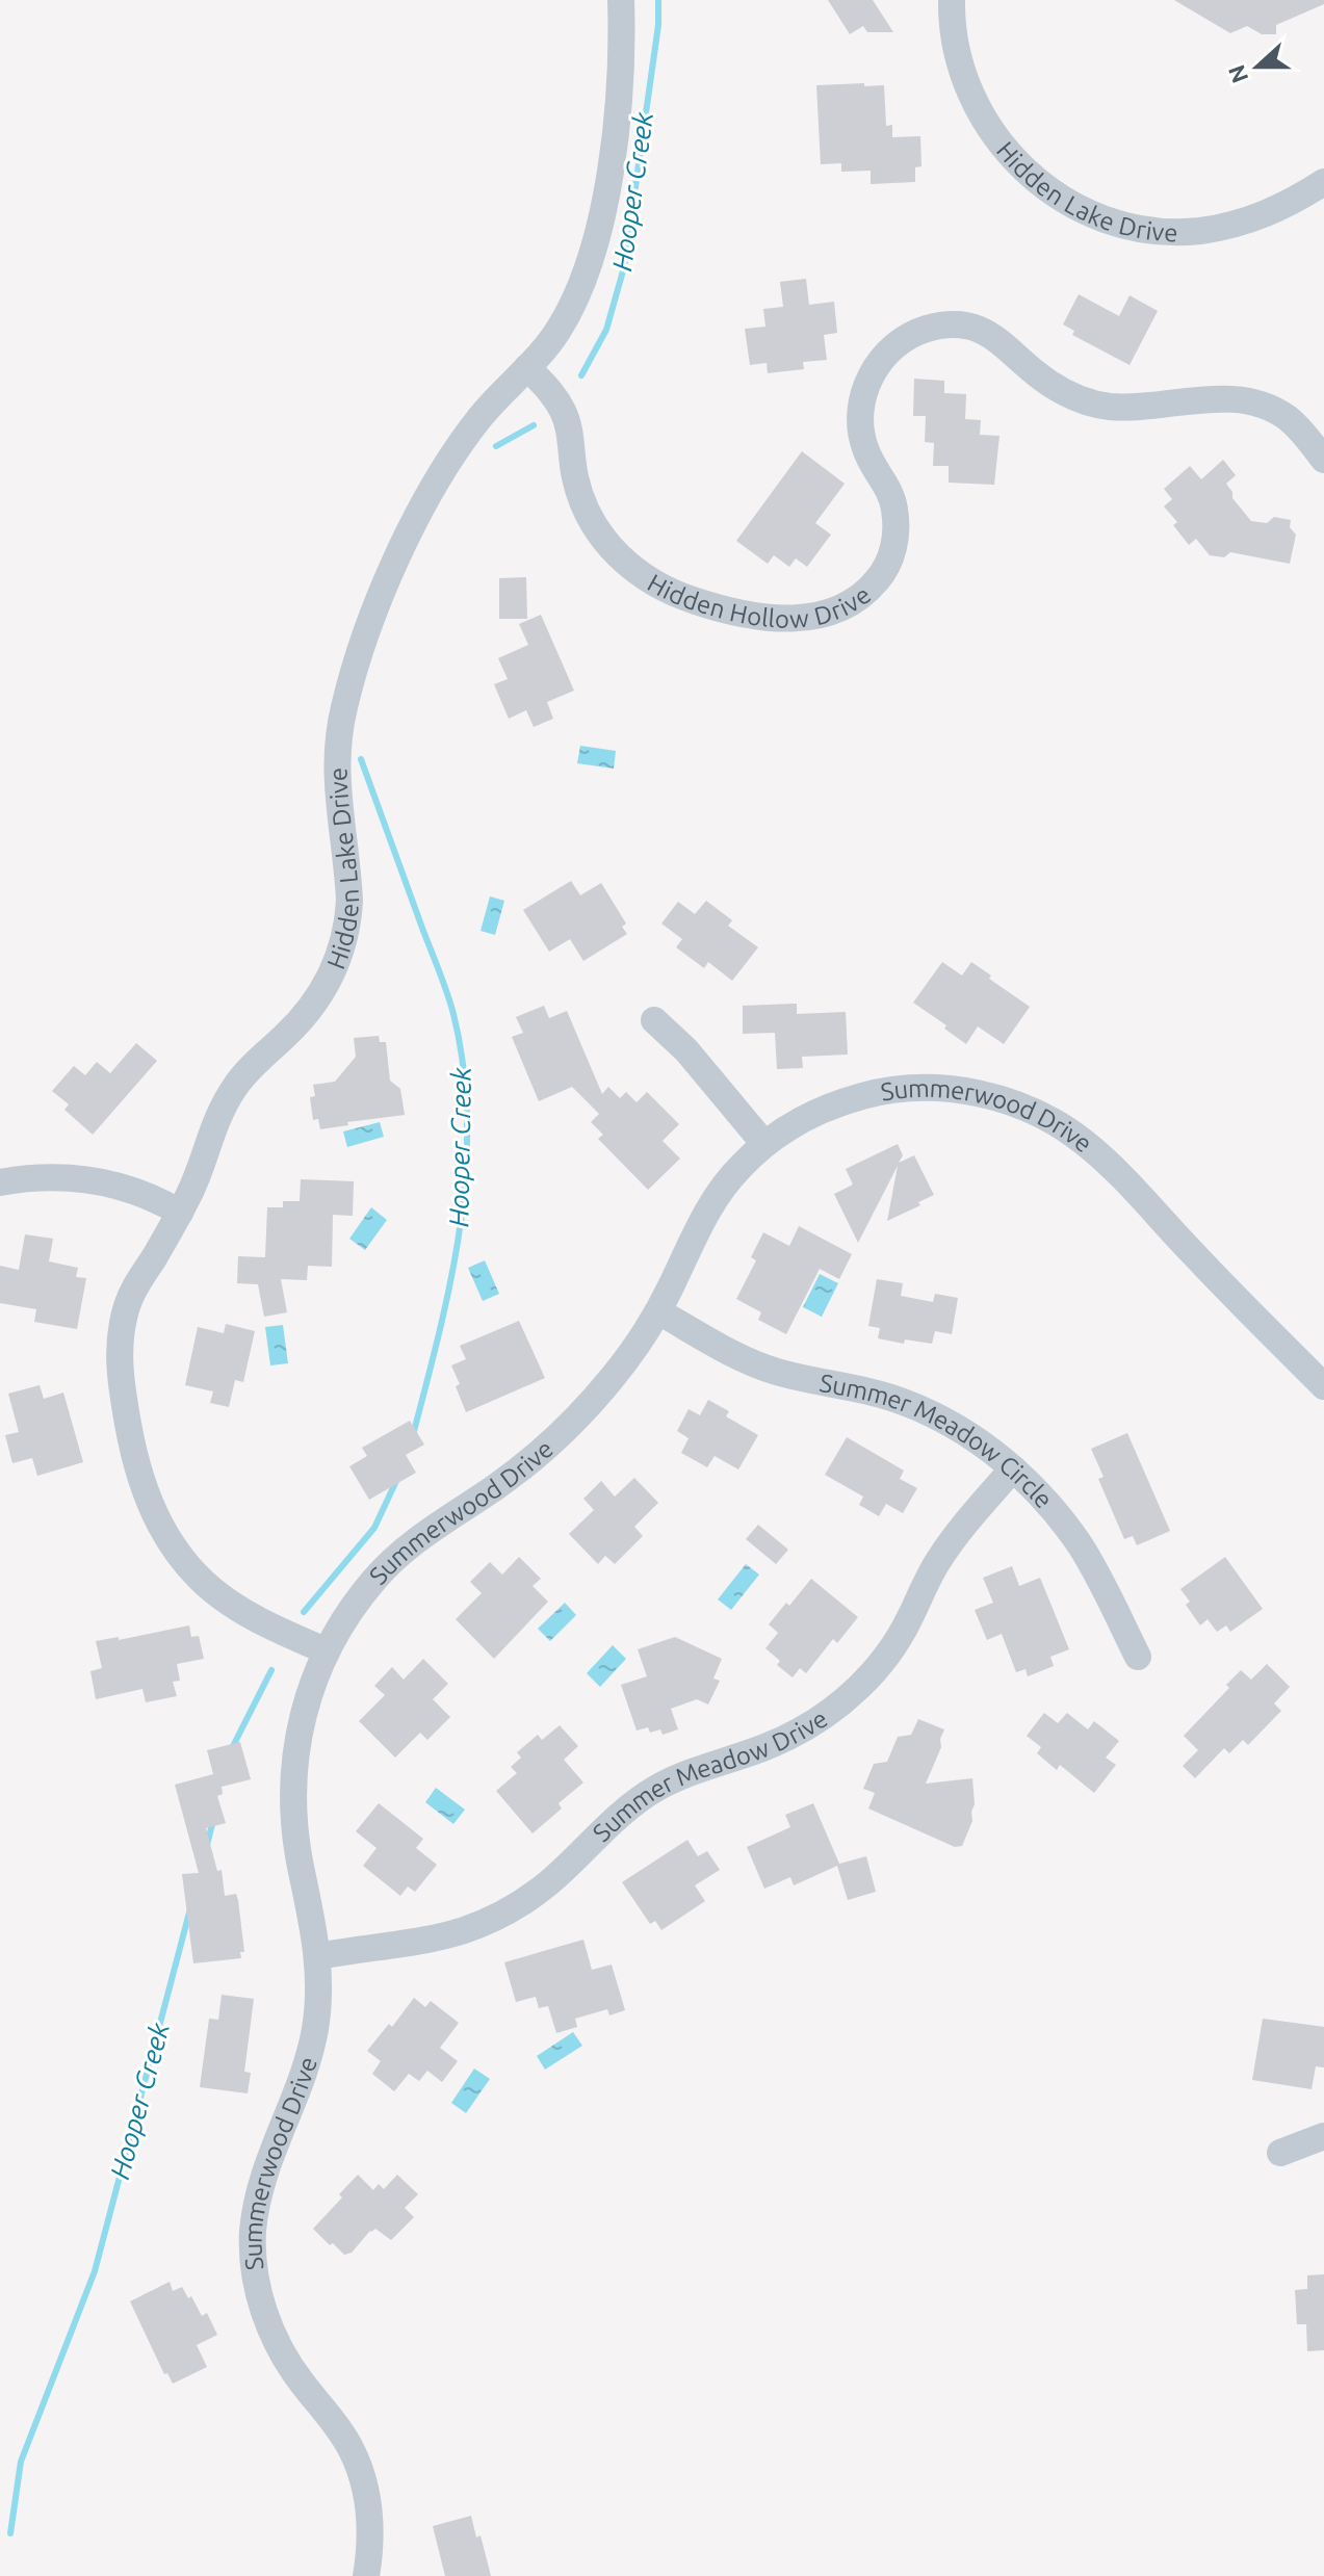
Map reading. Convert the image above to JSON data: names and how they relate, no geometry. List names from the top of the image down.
{
  "streets": {
    "street": [
      "Hidden Lake Drive",
      "Hidden Hollow Drive",
      "Summerwood Drive",
      "Summer Meadow Circle",
      "Summer Meadow Drive"
    ]
  },
  "crossings": [
    ["Hidden Lake Drive", "Hidden Hollow Drive"],
    ["Hidden Lake Drive", "Summerwood Drive"],
    ["Summerwood Drive", "Summer Meadow Circle"],
    ["Summerwood Drive", "Summer Meadow Drive"],
    ["Summer Meadow Circle", "Summer Meadow Drive"]
  ],
  "water": ["Hooper Creek"],
  "north": "left"
}
